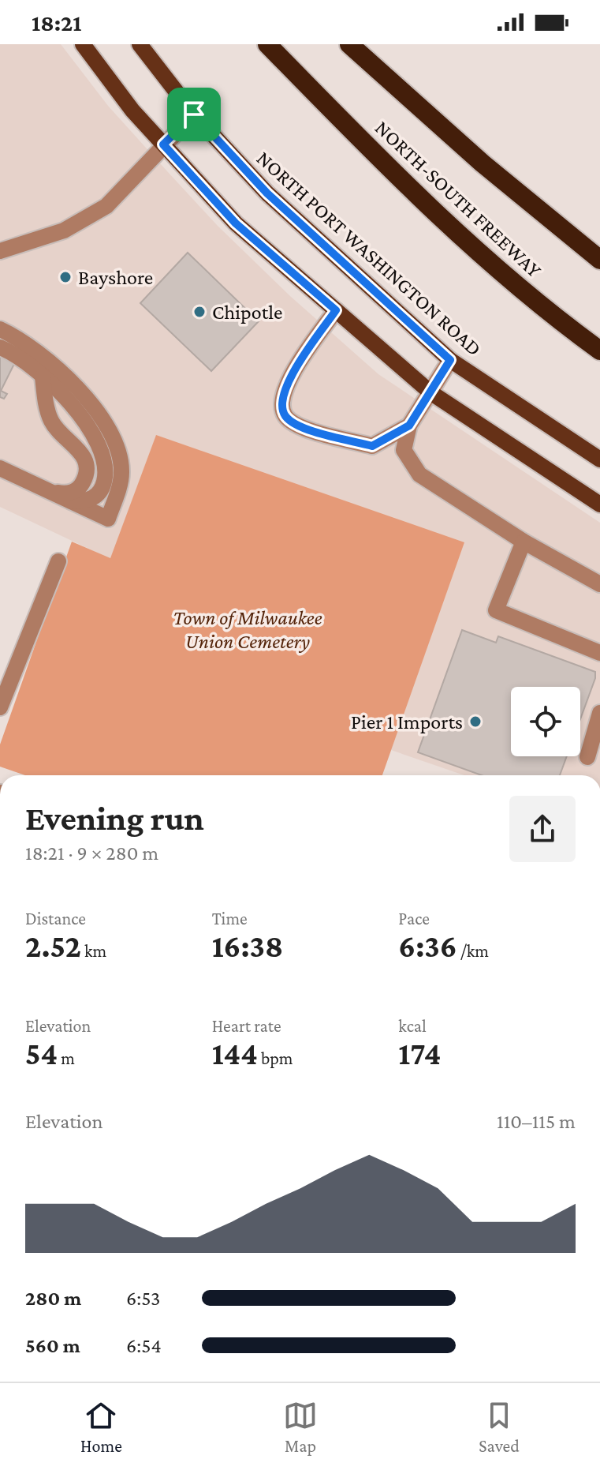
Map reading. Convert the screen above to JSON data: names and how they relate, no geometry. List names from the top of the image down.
{
  "streets": {
    "highway": ["NORTH-SOUTH FREEWAY"],
    "main road": ["NORTH PORT WASHINGTON ROAD"]
  },
  "parks": ["Town of Milwaukee Union Cemetery"],
  "places": ["Bayshore", "Chipotle", "Pier 1 Imports"],
  "page": {
    "status": "18:21",
    "heading": ["Evening run", "18:21 · 9 × 280 m"],
    "stats": [
      ["Distance", "2.52 km"],
      ["Time", "16:38"],
      ["Pace", "6:36 /km"],
      ["Elevation", "54 m"],
      ["Heart rate", "144 bpm"],
      ["kcal", "174"]
    ],
    "chart": ["Elevation", "110–115 m"],
    "list": [
      {
        "name": "280 m",
        "note": "6:53"
      },
      {
        "name": "560 m",
        "note": "6:54"
      }
    ],
    "tabs": ["Home", "Map", "Saved"]
  }
}
